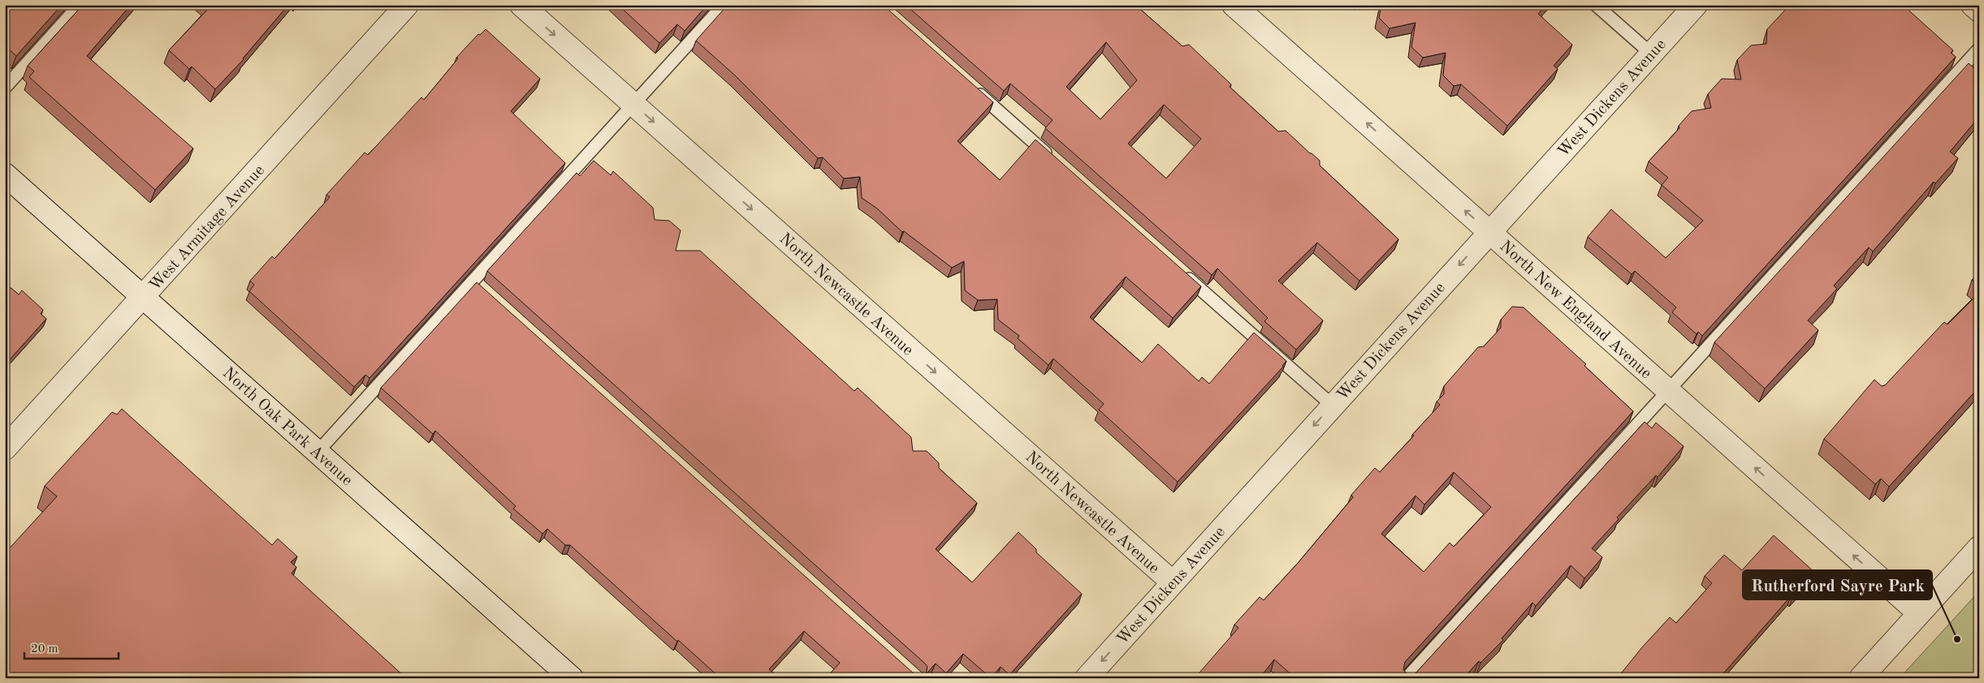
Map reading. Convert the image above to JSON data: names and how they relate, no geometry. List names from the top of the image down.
{
  "streets": {
    "street": [
      "West Dickens Avenue",
      "West Armitage Avenue",
      "North Newcastle Avenue",
      "North New England Avenue",
      "North Oak Park Avenue"
    ]
  },
  "crossings": [
    ["West Dickens Avenue", "North Newcastle Avenue"],
    ["West Dickens Avenue", "North New England Avenue"],
    ["West Armitage Avenue", "North Oak Park Avenue"]
  ],
  "one_way": ["West Dickens Avenue", "North Newcastle Avenue", "North New England Avenue"],
  "places": ["Rutherford Sayre Park"],
  "scale_bar": "20 m"
}
